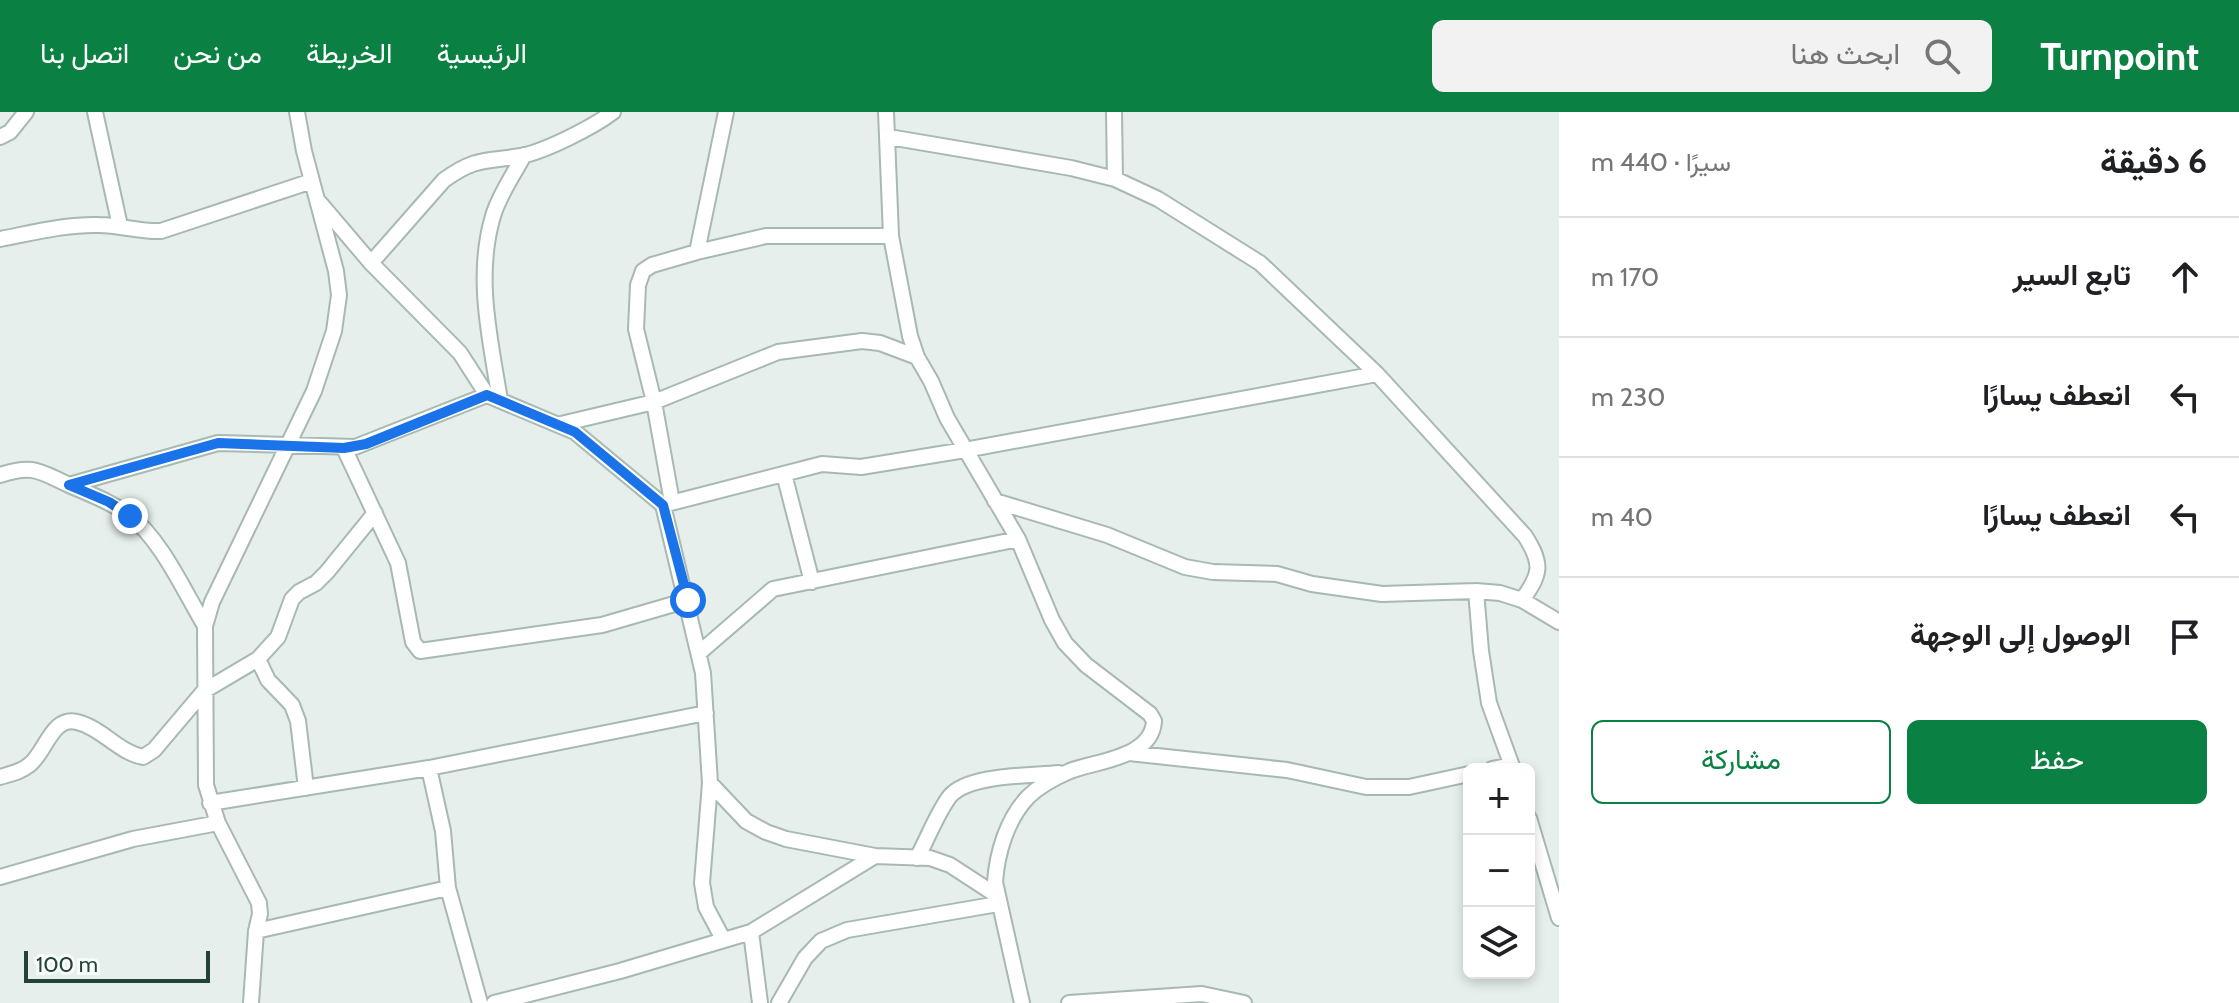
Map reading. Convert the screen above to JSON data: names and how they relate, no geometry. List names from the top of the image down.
{
  "scale_bar": "100 m",
  "page": {
    "header": "Turnpoint",
    "search": "ابحث هنا",
    "nav": [
      "الرئيسية",
      "الخريطة",
      "من نحن",
      "اتصل بنا"
    ],
    "heading": ["6 دقيقة", "سيرًا · 440 m"],
    "list": [
      ["تابع السير", "170 m"],
      ["انعطف يسارًا", "230 m"],
      ["انعطف يسارًا", "40 m"],
      "الوصول إلى الوجهة"
    ],
    "buttons": ["حفظ", "مشاركة"],
    "map_buttons": ["+", "−"],
    "scale": "100 m"
  }
}
